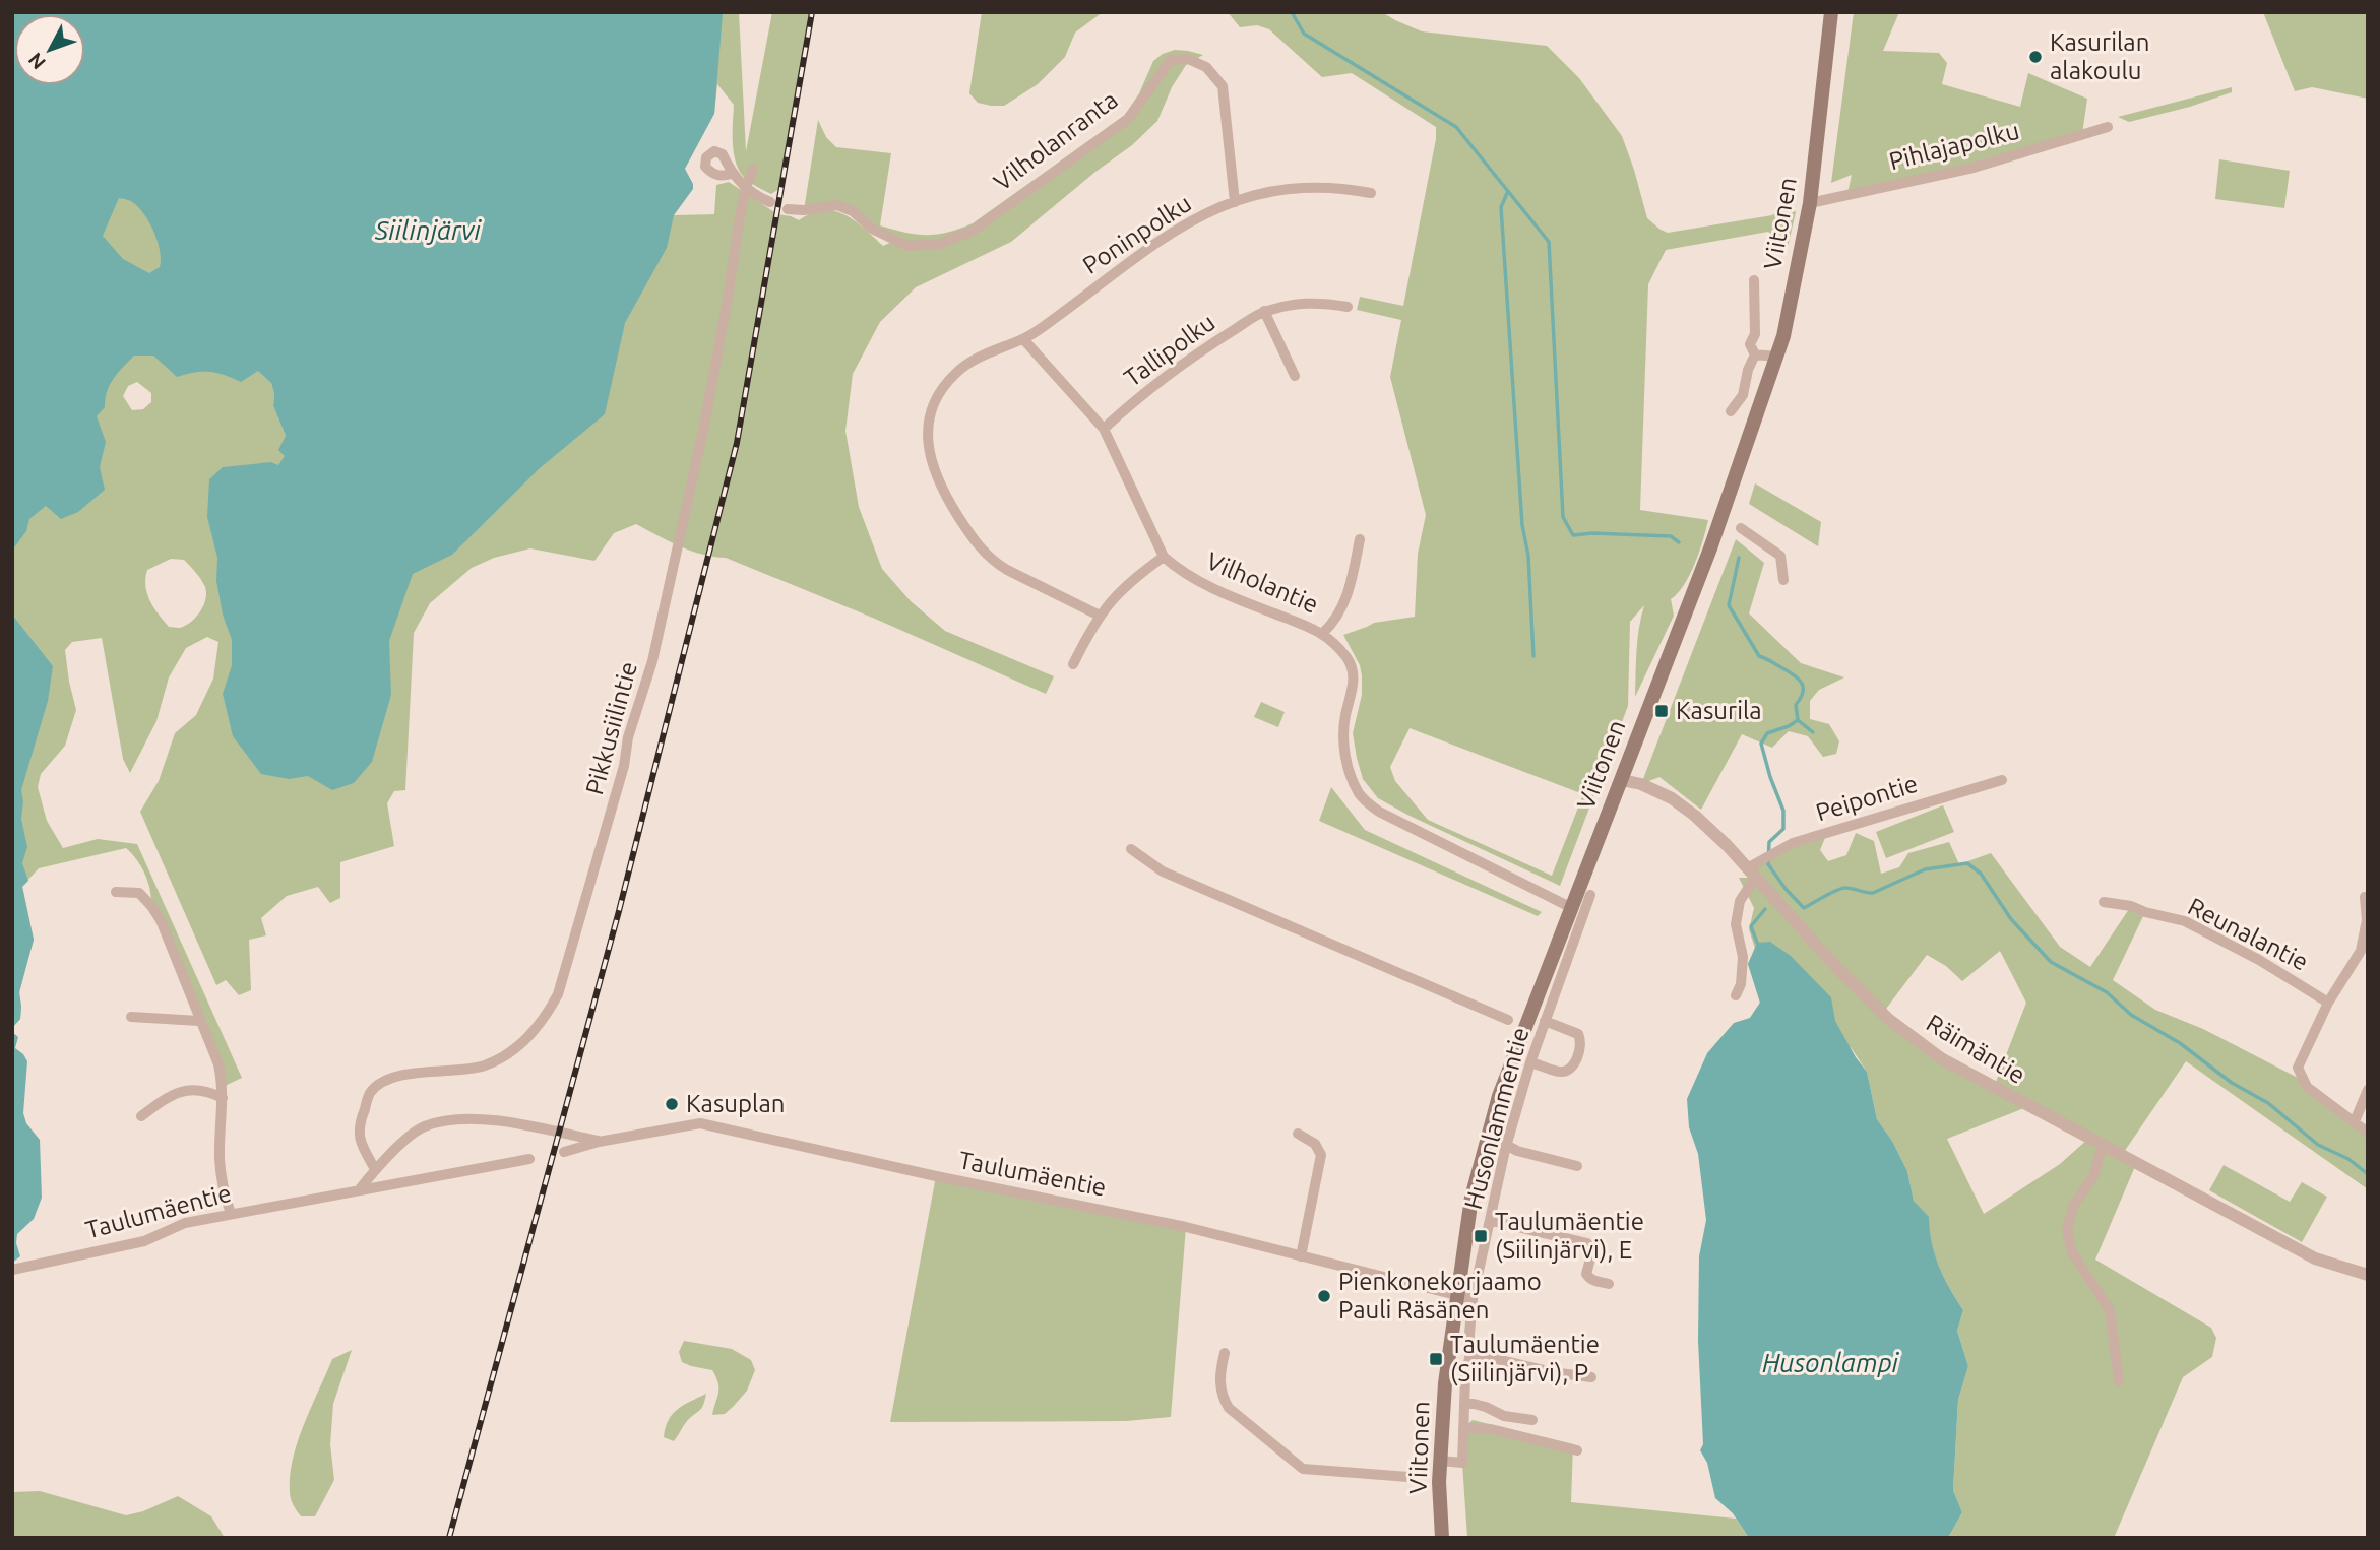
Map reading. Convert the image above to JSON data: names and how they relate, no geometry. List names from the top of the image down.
{
  "streets": {
    "main road": ["Viitonen"],
    "street": [
      "Vilholanranta",
      "Pihlajapolku",
      "Poninpolku",
      "Tallipolku",
      "Vilholantie",
      "Pikkusiilintie",
      "Peipontie",
      "Reunalantie",
      "Räimäntie",
      "Husonlammentie",
      "Taulumäentie"
    ]
  },
  "crossings": [
    ["Vilholanranta", "Poninpolku"],
    ["Pihlajapolku", "Viitonen"],
    ["Viitonen", "Vilholantie"],
    ["Viitonen", "Räimäntie"],
    ["Viitonen", "Husonlammentie"],
    ["Viitonen", "Taulumäentie"],
    ["Pikkusiilintie", "Taulumäentie"],
    ["Peipontie", "Räimäntie"],
    ["Husonlammentie", "Taulumäentie"]
  ],
  "water": ["Siilinjärvi", "Husonlampi"],
  "places": {
    "other": ["Kasurilan alakoulu", "Kasuplan", "Pienkonekorjaamo Pauli Räsänen"],
    "transit": ["Kasurila", "Taulumäentie (Siilinjärvi), E", "Taulumäentie (Siilinjärvi), P"]
  },
  "north": "bottom left"
}
